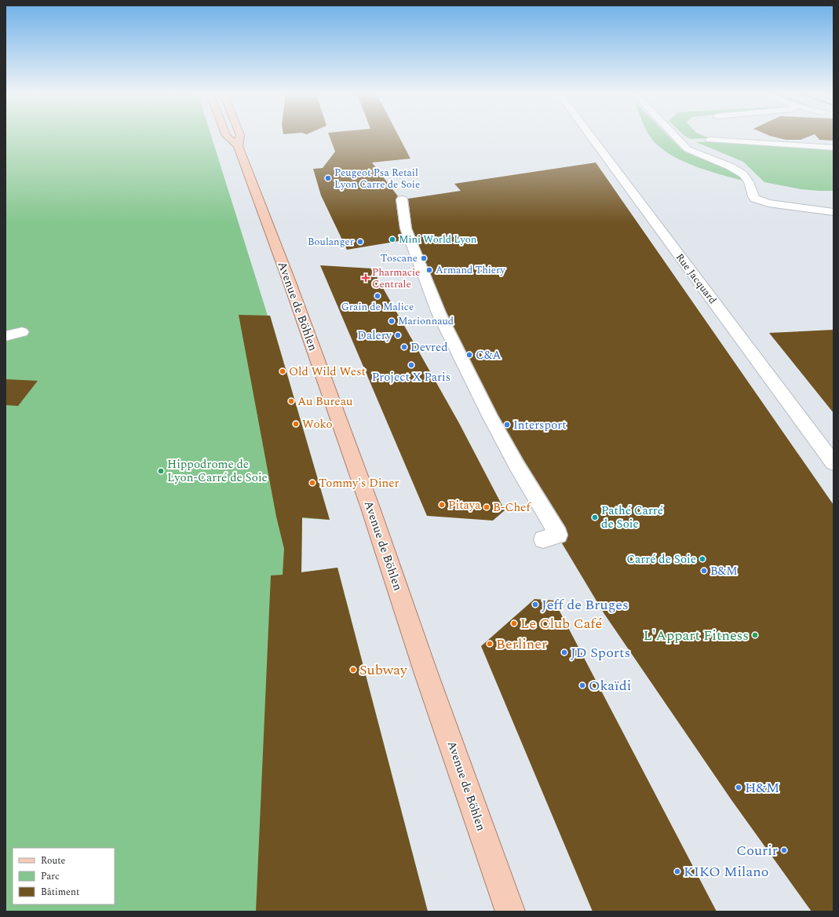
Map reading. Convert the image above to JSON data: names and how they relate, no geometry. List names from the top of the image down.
{
  "streets": {
    "main road": ["Avenue de Böhlen"],
    "street": ["Rue Jacquard"]
  },
  "places": {
    "other": [
      "Peugeot Psa Retail Lyon Carre de Soie",
      "Mini World Lyon",
      "Boulanger",
      "Toscane",
      "Armand Thiery",
      "Grain de Malice",
      "Marionnaud",
      "Dalery",
      "Devred",
      "C&A",
      "Project X Paris",
      "Old Wild West",
      "Au Bureau",
      "Woko",
      "Intersport",
      "Hippodrome de Lyon-Carré de Soie",
      "Tommy's Diner",
      "Pitaya",
      "B-Chef",
      "Pathé Carré de Soie",
      "Carré de Soie",
      "B&M",
      "Jeff de Bruges",
      "Le Club Café",
      "L'Appart Fitness",
      "Berliner",
      "JD Sports",
      "Subway",
      "Okaïdi",
      "H&M",
      "Courir",
      "KIKO Milano"
    ],
    "health": ["Pharmacie Centrale"]
  },
  "legend": ["Route", "Parc", "Bâtiment"]
}
